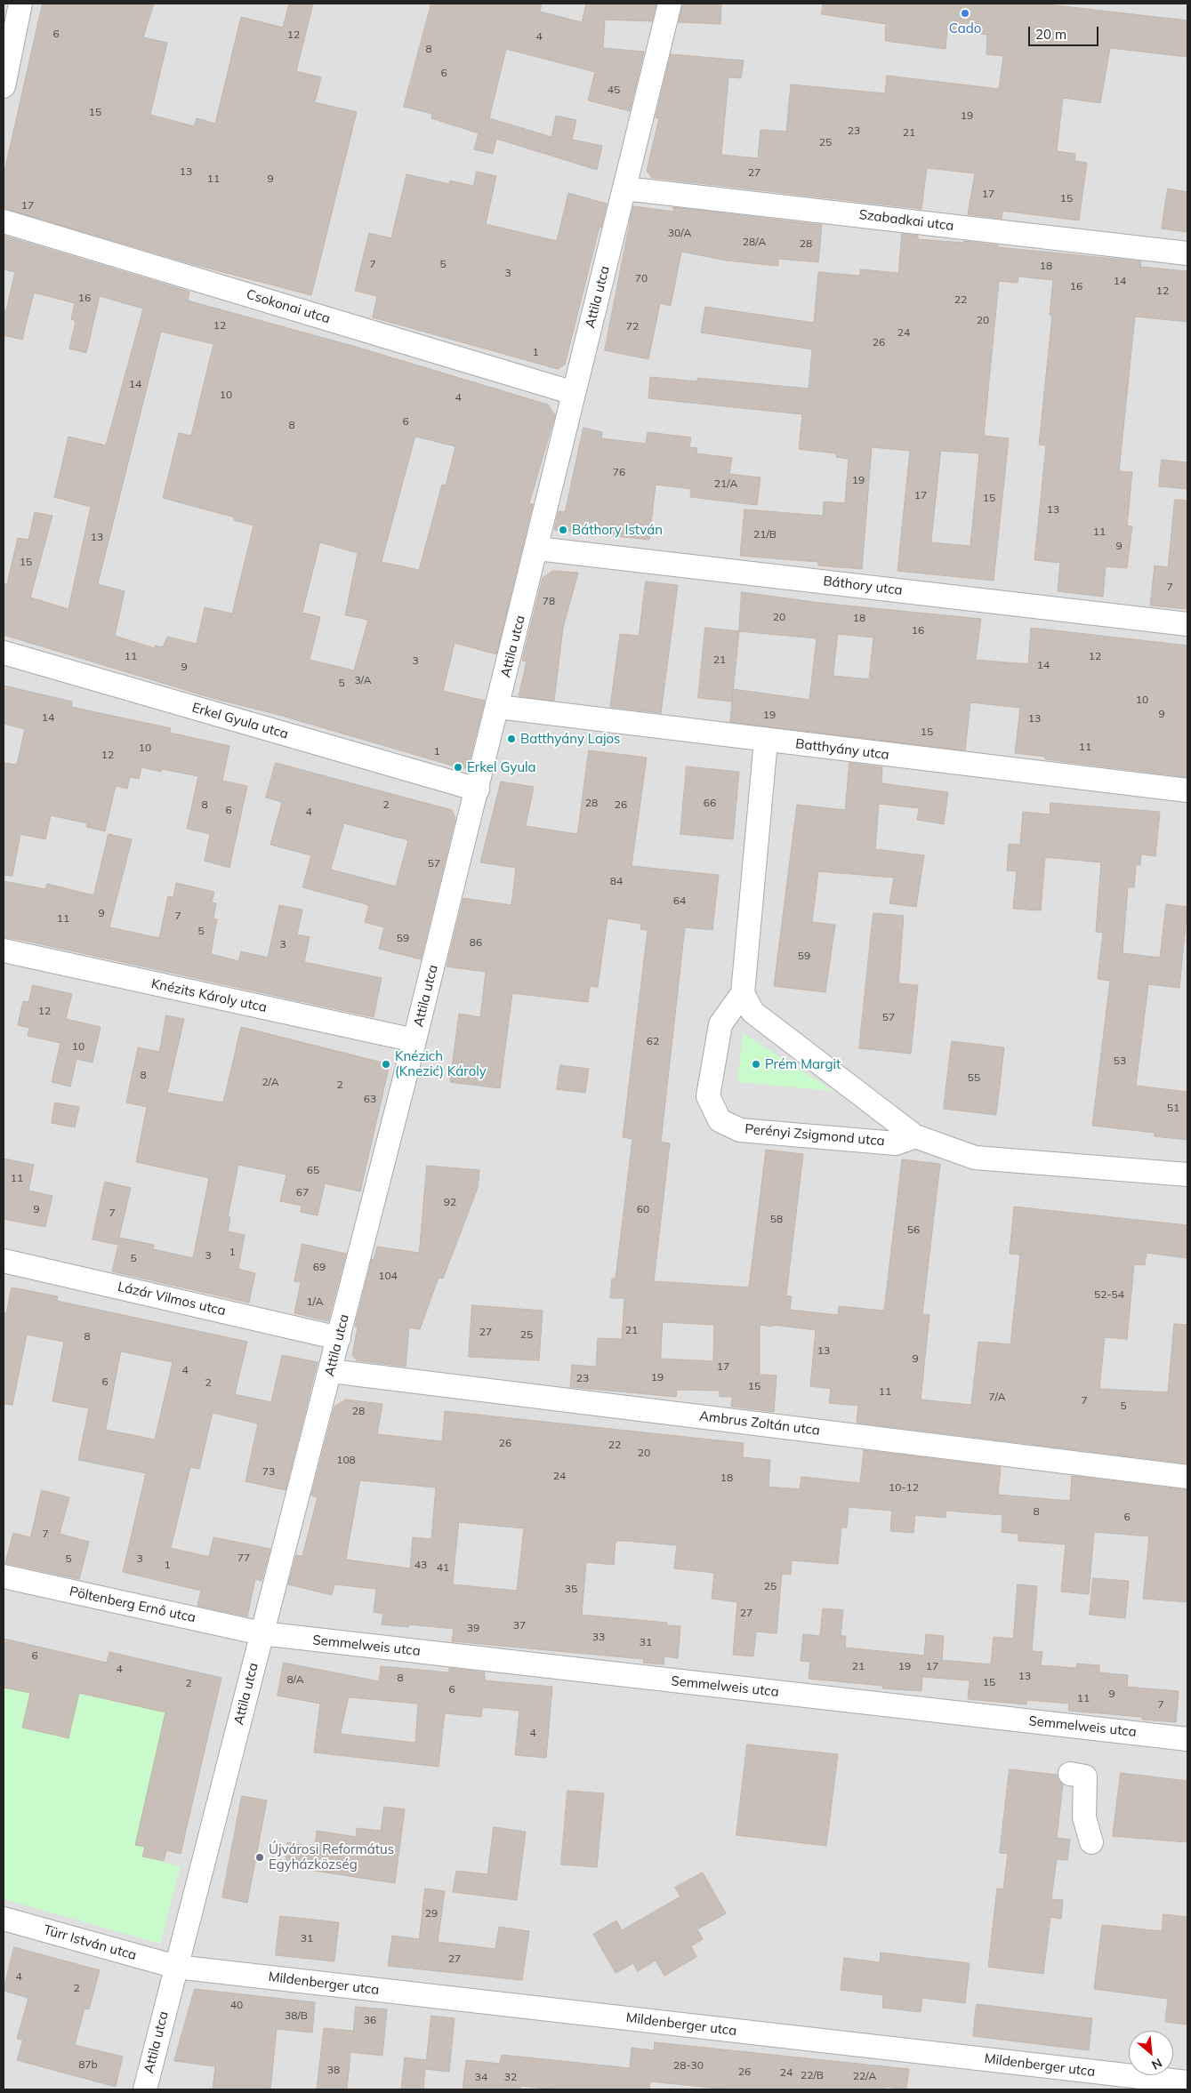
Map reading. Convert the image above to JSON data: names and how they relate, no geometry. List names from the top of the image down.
{
  "streets": {
    "street": [
      "Szabadkai utca",
      "Attila utca",
      "Csokonai utca",
      "Báthory utca",
      "Erkel Gyula utca",
      "Batthyány utca",
      "Knézits Károly utca",
      "Perényi Zsigmond utca",
      "Lázár Vilmos utca",
      "Ambrus Zoltán utca",
      "Pöltenberg Ernő utca",
      "Semmelweis utca",
      "Türr István utca",
      "Mildenberger utca"
    ]
  },
  "crossings": [
    ["Szabadkai utca", "Attila utca"],
    ["Attila utca", "Csokonai utca"],
    ["Attila utca", "Báthory utca"],
    ["Attila utca", "Erkel Gyula utca"],
    ["Attila utca", "Batthyány utca"],
    ["Attila utca", "Knézits Károly utca"],
    ["Attila utca", "Lázár Vilmos utca"],
    ["Attila utca", "Ambrus Zoltán utca"],
    ["Attila utca", "Pöltenberg Ernő utca"],
    ["Attila utca", "Semmelweis utca"],
    ["Attila utca", "Türr István utca"],
    ["Attila utca", "Mildenberger utca"],
    ["Pöltenberg Ernő utca", "Semmelweis utca"],
    ["Türr István utca", "Mildenberger utca"]
  ],
  "places": [
    "Cado",
    "Báthory István",
    "Batthyány Lajos",
    "Erkel Gyula",
    "Knézich (Knezić) Károly",
    "Prém Margit",
    "Újvárosi Református Egyházközség"
  ],
  "house_numbers": [
    "6",
    "12",
    "4",
    "8",
    "6",
    "45",
    "15",
    "19",
    "23",
    "21",
    "25",
    "13",
    "27",
    "11",
    "9",
    "17",
    "15",
    "17",
    "30/A",
    "28/A",
    "28",
    "7",
    "5",
    "18",
    "3",
    "70",
    "14",
    "16",
    "12",
    "16",
    "22",
    "20",
    "12",
    "72",
    "24",
    "26",
    "1",
    "14",
    "10",
    "4",
    "6",
    "8",
    "76",
    "19",
    "21/A",
    "17",
    "15",
    "13",
    "11",
    "21/B",
    "13",
    "9",
    "15",
    "7",
    "78",
    "20",
    "18",
    "16",
    "11",
    "12",
    "21",
    "3",
    "14",
    "9",
    "3/A",
    "5",
    "10",
    "9",
    "19",
    "14",
    "13",
    "15",
    "11",
    "10",
    "1",
    "12",
    "28",
    "66",
    "8",
    "2",
    "26",
    "6",
    "4",
    "57",
    "84",
    "64",
    "9",
    "7",
    "11",
    "5",
    "59",
    "86",
    "3",
    "59",
    "12",
    "57",
    "62",
    "10",
    "53",
    "8",
    "55",
    "2/A",
    "2",
    "63",
    "51",
    "65",
    "11",
    "67",
    "92",
    "9",
    "60",
    "7",
    "58",
    "56",
    "1",
    "3",
    "5",
    "69",
    "104",
    "52-54",
    "1/A",
    "21",
    "27",
    "25",
    "8",
    "13",
    "9",
    "17",
    "4",
    "19",
    "23",
    "6",
    "2",
    "15",
    "11",
    "7/A",
    "7",
    "5",
    "28",
    "26",
    "22",
    "20",
    "108",
    "73",
    "24",
    "18",
    "10-12",
    "8",
    "6",
    "7",
    "77",
    "5",
    "3",
    "1",
    "43",
    "41",
    "25",
    "35",
    "27",
    "37",
    "39",
    "33",
    "31",
    "6",
    "21",
    "19",
    "17",
    "4",
    "13",
    "8",
    "8/A",
    "15",
    "2",
    "6",
    "9",
    "11",
    "7",
    "4",
    "29",
    "31",
    "27",
    "4",
    "2",
    "40",
    "38/B",
    "36",
    "87b",
    "28-30",
    "38",
    "26",
    "24",
    "22/B",
    "22/A",
    "34",
    "32"
  ],
  "scale_bar": "20 m",
  "north": "bottom right"
}
